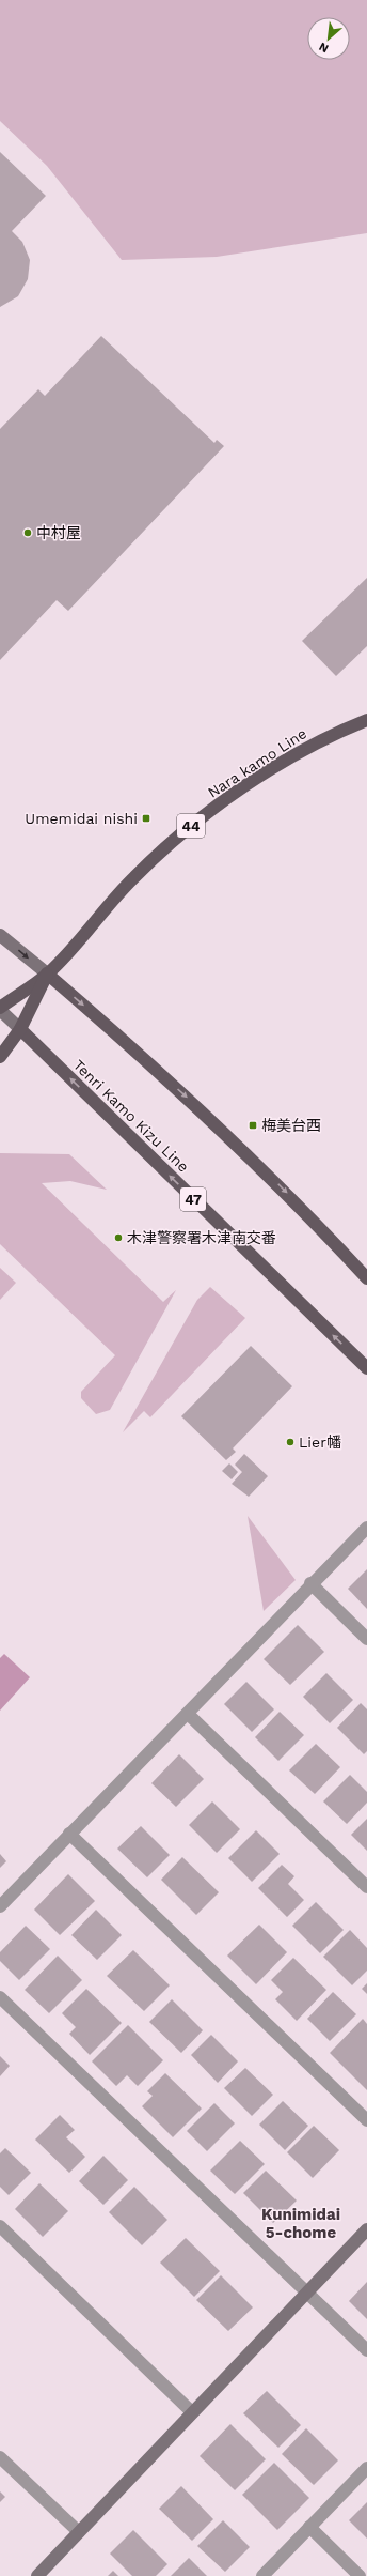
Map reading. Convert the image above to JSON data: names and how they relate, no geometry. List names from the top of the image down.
{
  "streets": {
    "main road": [
      "Nara kamo Line",
      "44",
      "Tenri Kamo Kizu Line",
      "47"
    ]
  },
  "crossings": [
    ["Nara kamo Line", "Tenri Kamo Kizu Line"]
  ],
  "districts": ["Kunimidai 5-chome"],
  "places": {
    "other": ["中村屋", "木津警察署木津南交番", "Lier幡"],
    "transit": ["Umemidai nishi", "梅美台西"]
  },
  "north": "bottom left"
}
